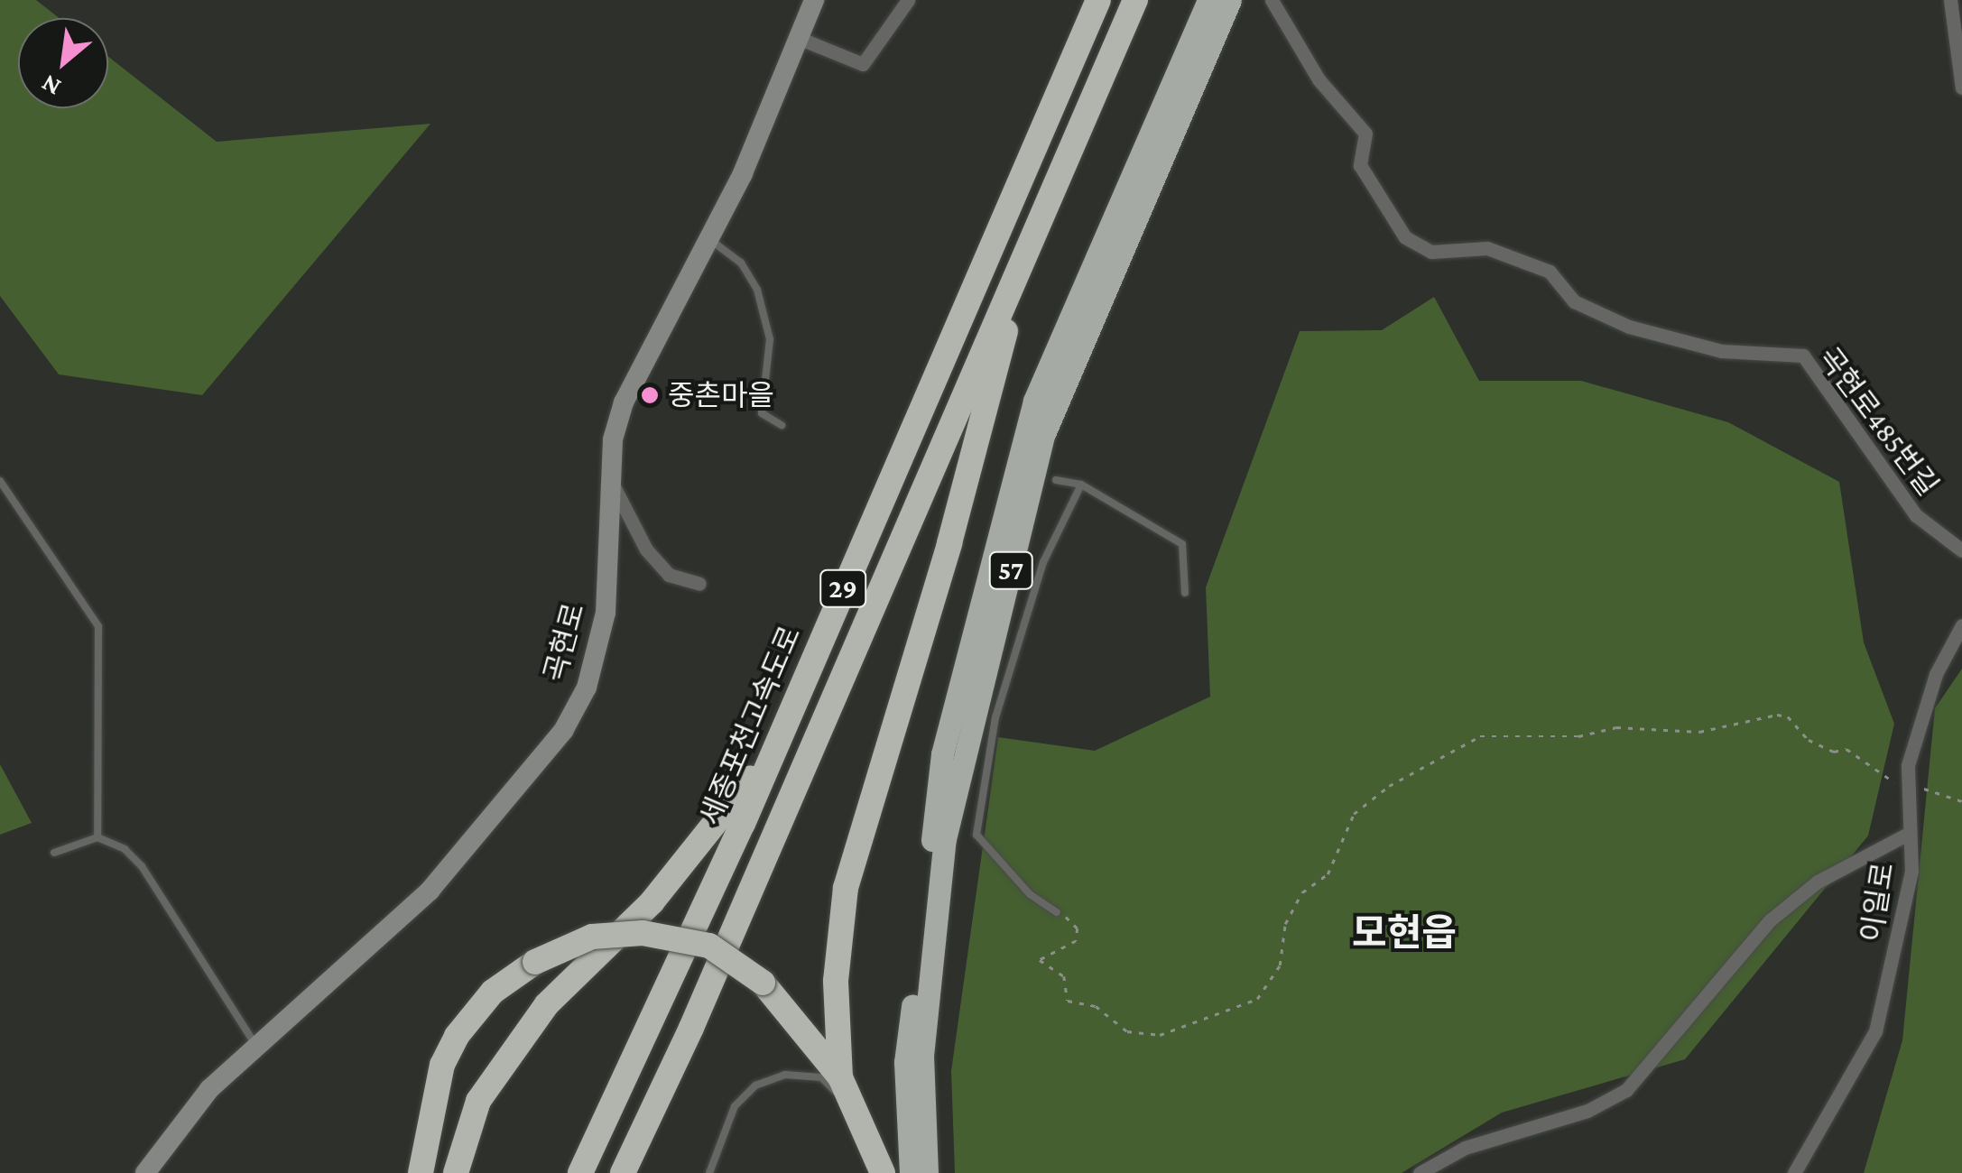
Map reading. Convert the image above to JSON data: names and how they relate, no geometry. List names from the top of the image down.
{
  "streets": {
    "highway": ["57", "29", "세종포천고속도로"],
    "main road": ["곡현로"],
    "street": ["곡현로485번길", "이일로"]
  },
  "districts": ["모현읍"],
  "places": ["중촌마을"],
  "north": "bottom left"
}
